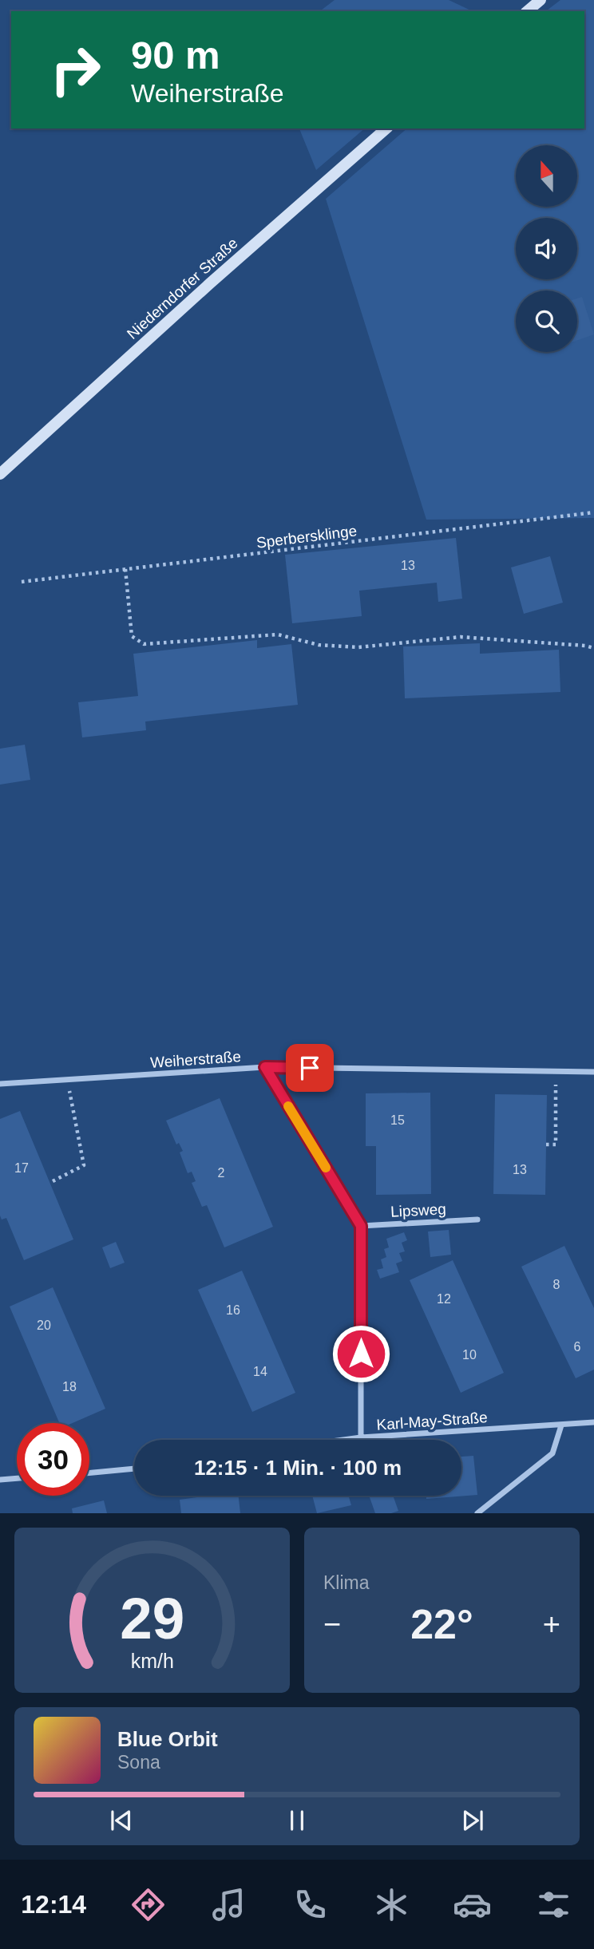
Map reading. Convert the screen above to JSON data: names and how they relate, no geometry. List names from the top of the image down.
{
  "streets": {
    "main road": ["Niederndorfer Straße"],
    "street": ["Weiherstraße", "Lipsweg", "Karl-May-Straße"],
    "path": ["Sperbersklinge"]
  },
  "house_numbers": [
    "13",
    "15",
    "17",
    "13",
    "2",
    "8",
    "12",
    "16",
    "20",
    "6",
    "10",
    "14",
    "18"
  ],
  "north": "top",
  "page": {
    "turn": ["90 m", "Weiherstraße"],
    "limit": "30",
    "trip": "12:15 · 1 Min. · 100 m",
    "tile": "Klima",
    "heat": ["−", "22°", "+"],
    "song": ["Blue Orbit", "Sona"],
    "tabs": "12:14",
    "gauge": ["29", "km/h"]
  }
}
